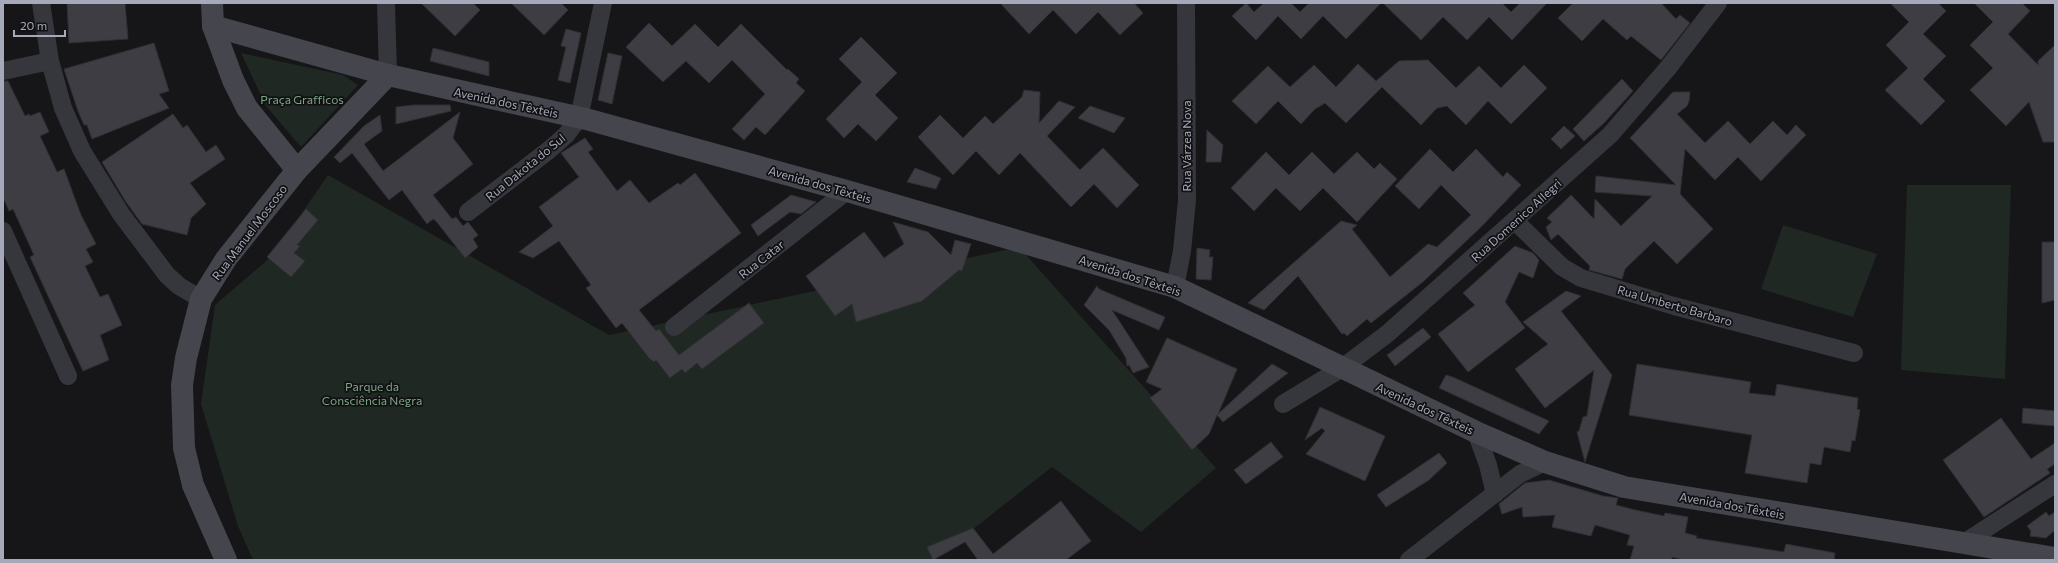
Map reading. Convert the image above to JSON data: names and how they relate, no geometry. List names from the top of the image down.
{
  "streets": {
    "street": [
      "Avenida dos Têxteis",
      "Rua Várzea Nova",
      "Rua Dakota do Sul",
      "Rua Domenico Allegri",
      "Rua Manuel Moscoso",
      "Rua Catar",
      "Rua Umberto Barbaro"
    ]
  },
  "crossings": [
    ["Avenida dos Têxteis", "Rua Várzea Nova"],
    ["Avenida dos Têxteis", "Rua Dakota do Sul"],
    ["Avenida dos Têxteis", "Rua Domenico Allegri"],
    ["Avenida dos Têxteis", "Rua Manuel Moscoso"],
    ["Avenida dos Têxteis", "Rua Catar"],
    ["Rua Domenico Allegri", "Rua Umberto Barbaro"]
  ],
  "parks": ["Praça Grafficos", "Parque da Consciência Negra"],
  "scale_bar": "20 m"
}
